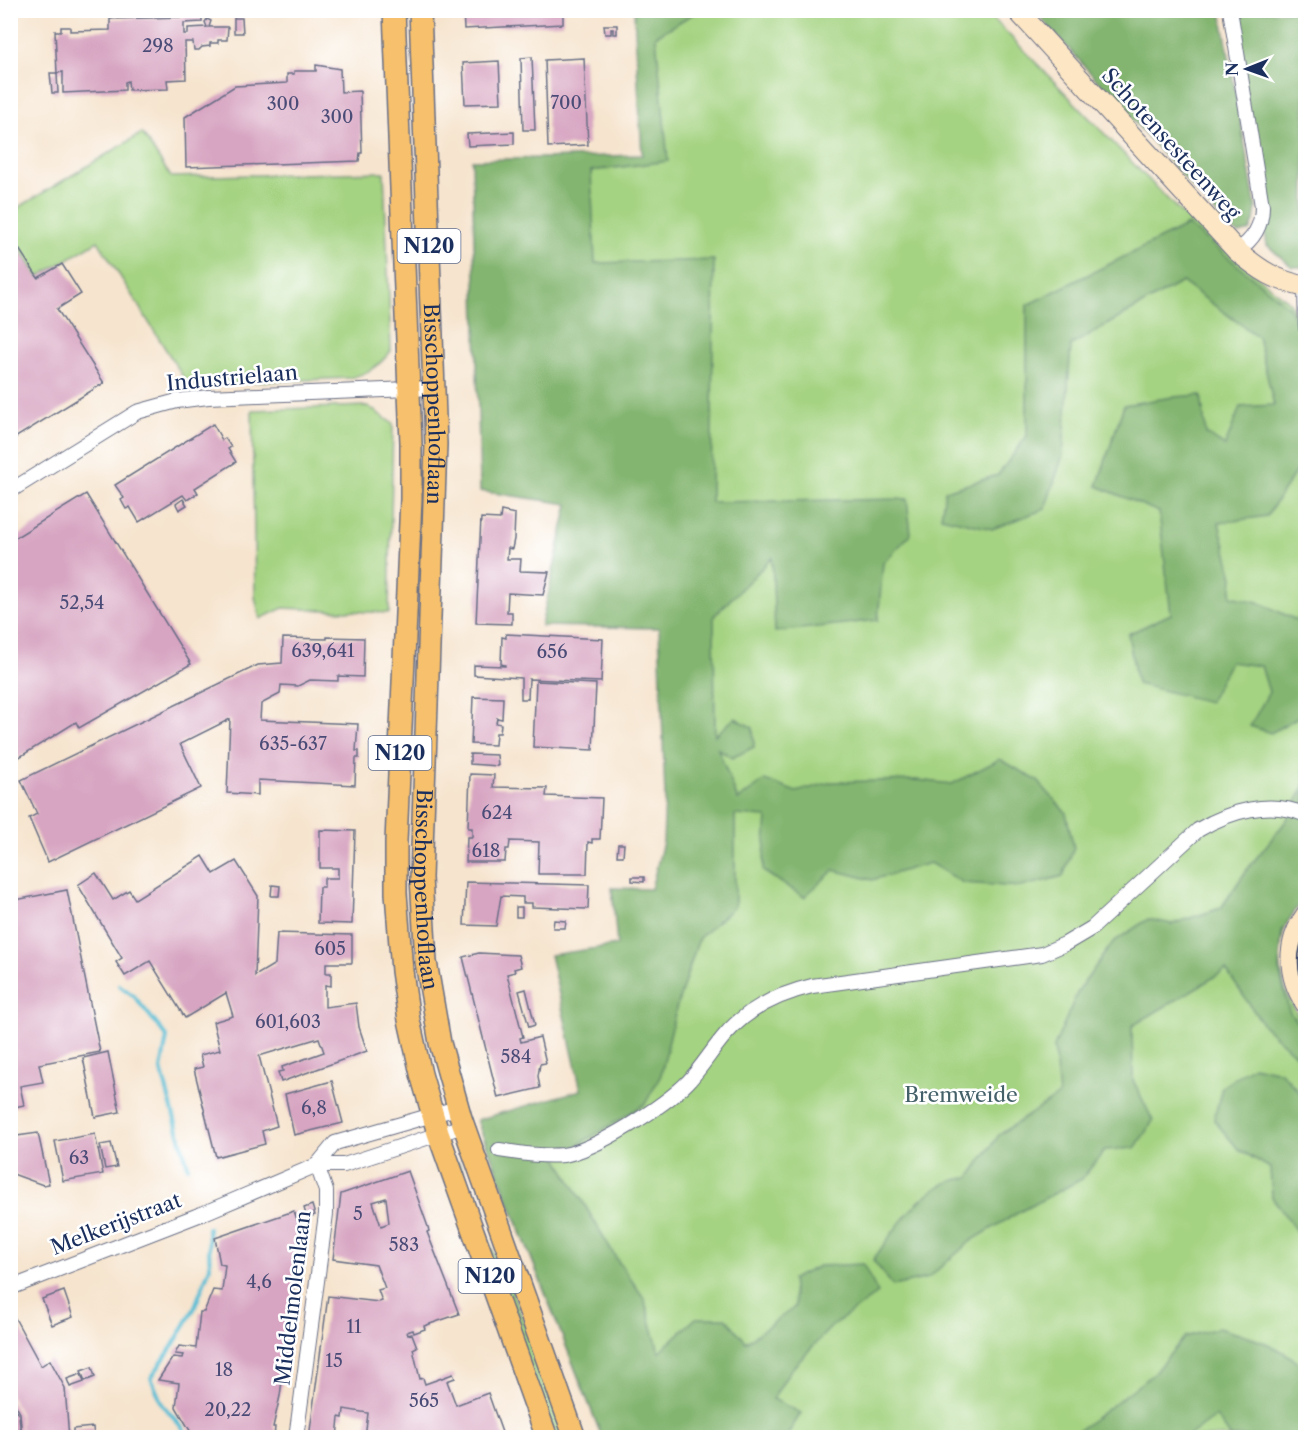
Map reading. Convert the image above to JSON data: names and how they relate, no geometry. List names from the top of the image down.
{
  "streets": {
    "main road": ["N120", "Bisschoppenhoflaan"],
    "street": [
      "Schotensesteenweg",
      "Industrielaan",
      "Melkerijstraat",
      "Middelmolenlaan"
    ]
  },
  "crossings": [
    ["Industrielaan", "Bisschoppenhoflaan"],
    ["Melkerijstraat", "Middelmolenlaan"]
  ],
  "parks": ["Bremweide"],
  "house_numbers": [
    "298",
    "700",
    "300",
    "300",
    "52,54",
    "639,641",
    "656",
    "635-637",
    "624",
    "618",
    "605",
    "601,603",
    "584",
    "6,8",
    "63",
    "5",
    "583",
    "4,6",
    "11",
    "15",
    "18",
    "565",
    "20,22"
  ],
  "north": "left"
}
